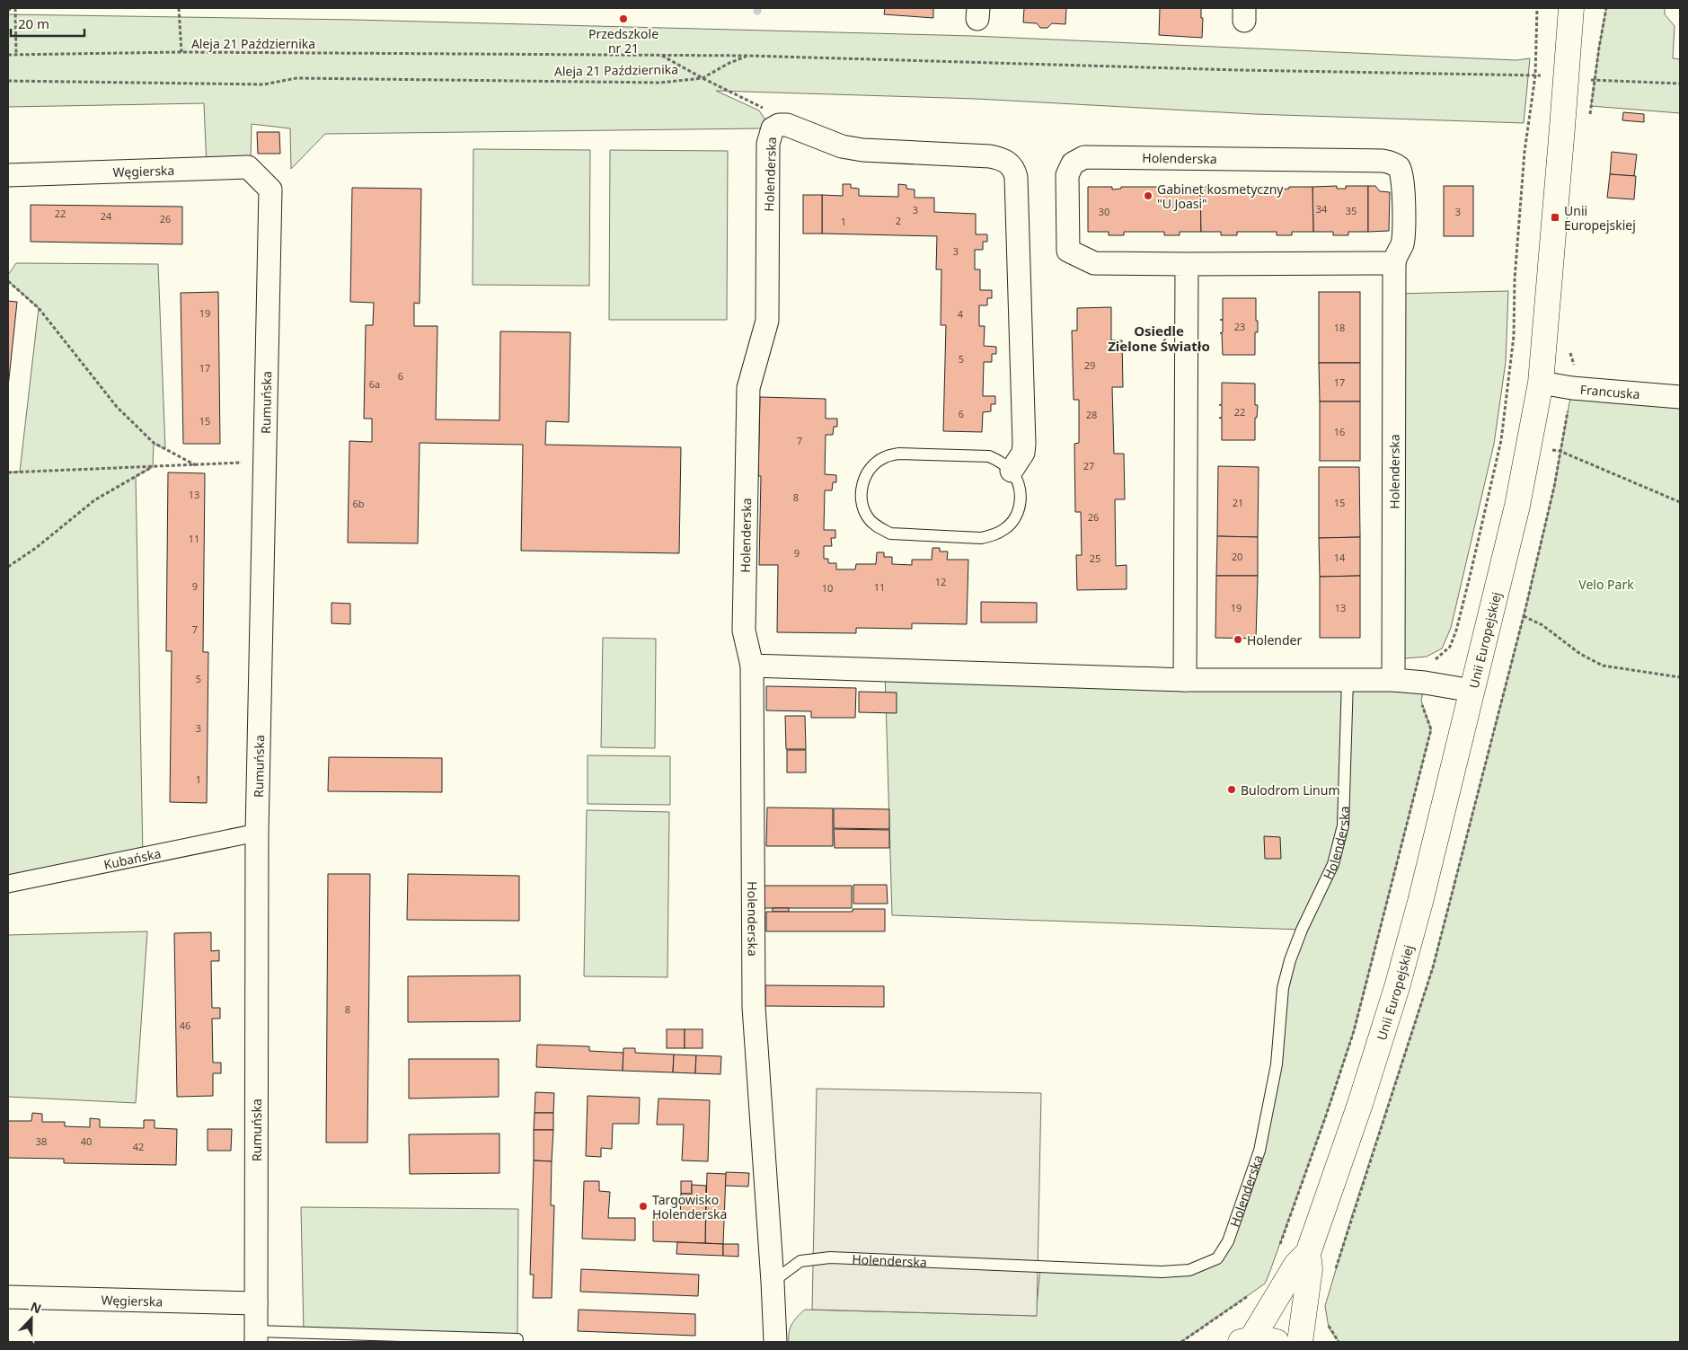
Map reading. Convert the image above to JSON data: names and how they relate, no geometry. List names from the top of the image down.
{
  "streets": {
    "main road": ["Unii Europejskiej"],
    "street": [
      "Holenderska",
      "Węgierska",
      "Francuska",
      "Rumuńska",
      "Kubańska"
    ],
    "path": ["Aleja 21 Października"]
  },
  "crossings": [
    ["Węgierska", "Rumuńska"],
    ["Francuska", "Unii Europejskiej"],
    ["Rumuńska", "Kubańska"]
  ],
  "districts": ["Osiedle Zielone Światło"],
  "parks": ["Velo Park"],
  "places": {
    "other": [
      "Przedszkole nr 21",
      "Gabinet kosmetyczny \"U Joasi\"",
      "Holender",
      "Bulodrom Linum",
      "Targowisko Holenderska"
    ],
    "transit": ["Unii Europejskiej"]
  },
  "house_numbers": [
    "34",
    "3",
    "35",
    "30",
    "3",
    "22",
    "24",
    "26",
    "2",
    "1",
    "3",
    "19",
    "4",
    "23",
    "18",
    "5",
    "29",
    "17",
    "6",
    "17",
    "6a",
    "22",
    "6",
    "28",
    "15",
    "16",
    "7",
    "27",
    "13",
    "8",
    "21",
    "15",
    "6b",
    "26",
    "11",
    "9",
    "20",
    "14",
    "25",
    "12",
    "9",
    "11",
    "10",
    "19",
    "13",
    "7",
    "5",
    "3",
    "1",
    "8",
    "46",
    "38",
    "40",
    "42"
  ],
  "scale_bar": "20 m",
  "north": "top"
}
